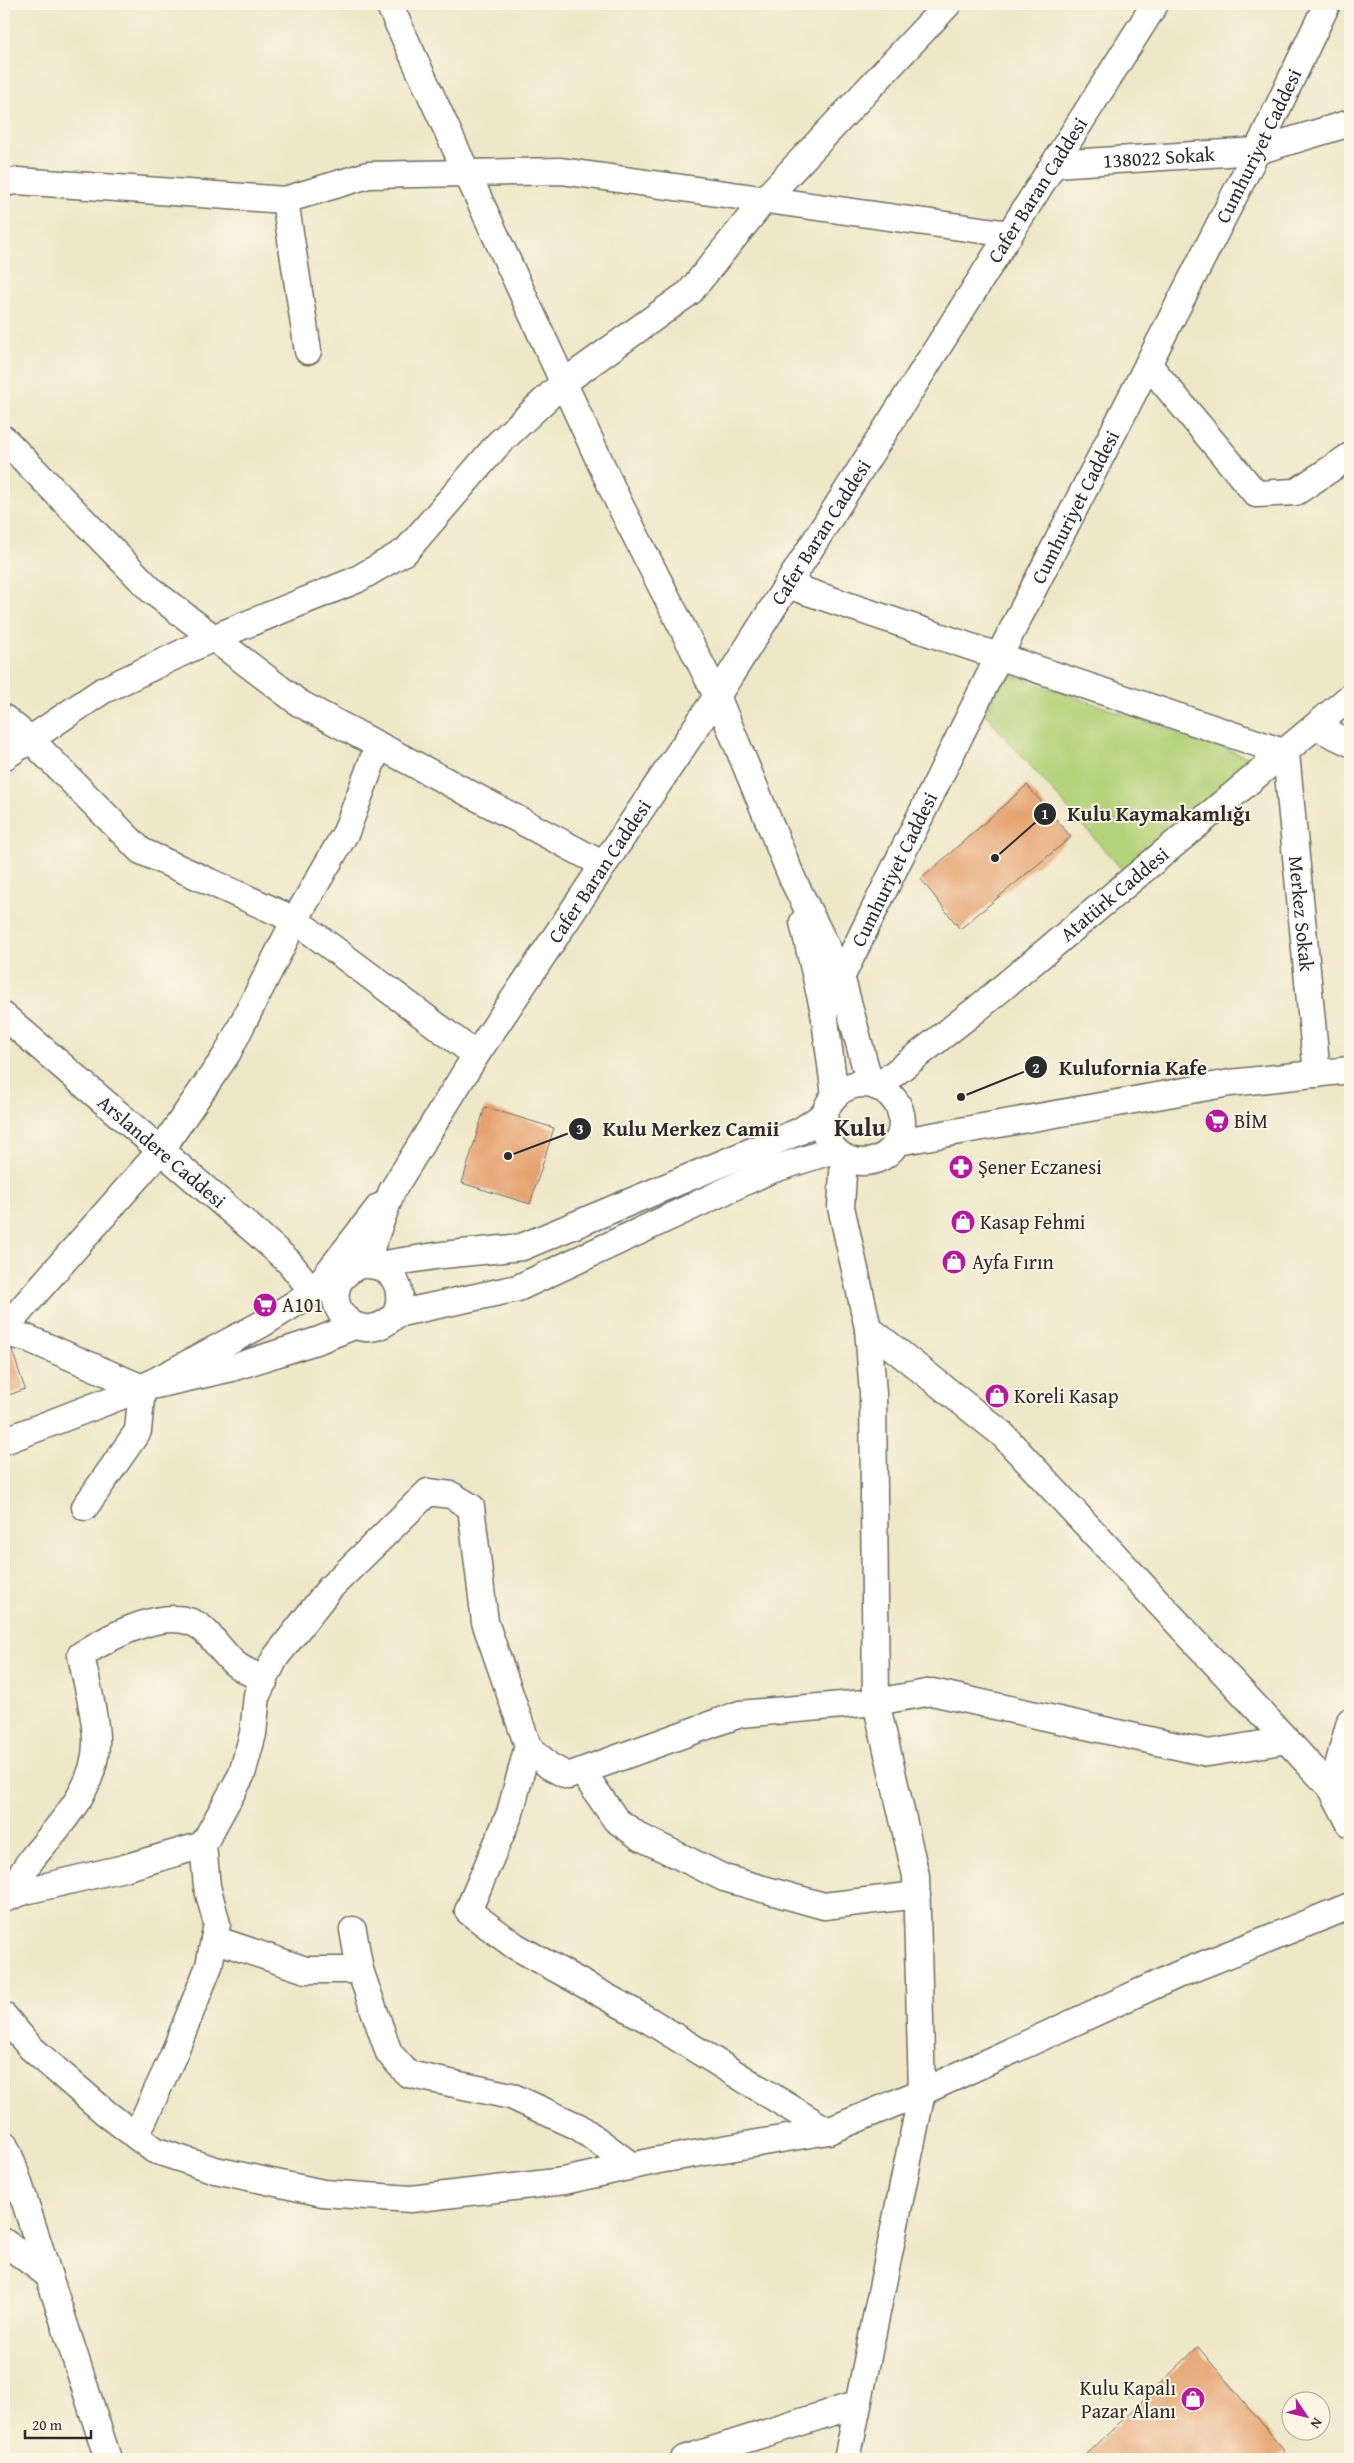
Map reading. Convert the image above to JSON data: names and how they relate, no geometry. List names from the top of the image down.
{
  "streets": {
    "street": [
      "Cumhuriyet Caddesi",
      "138022 Sokak",
      "Cafer Baran Caddesi",
      "Atatürk Caddesi",
      "Merkez Sokak",
      "Arslandere Caddesi"
    ]
  },
  "crossings": [
    ["Cumhuriyet Caddesi", "138022 Sokak"],
    ["138022 Sokak", "Cafer Baran Caddesi"],
    ["Atatürk Caddesi", "Merkez Sokak"]
  ],
  "districts": ["Kulu"],
  "places": {
    "other": ["Kulu Kaymakamlığı", "Kulufornia Kafe", "Kulu Merkez Camii"],
    "supermarket": ["BİM", "A101"],
    "pharmacy": ["Şener Eczanesi"],
    "shop": [
      "Kasap Fehmi",
      "Ayfa Fırın",
      "Koreli Kasap",
      "Kulu Kapalı Pazar Alanı"
    ]
  },
  "scale_bar": "20 m",
  "north": "bottom right"
}
